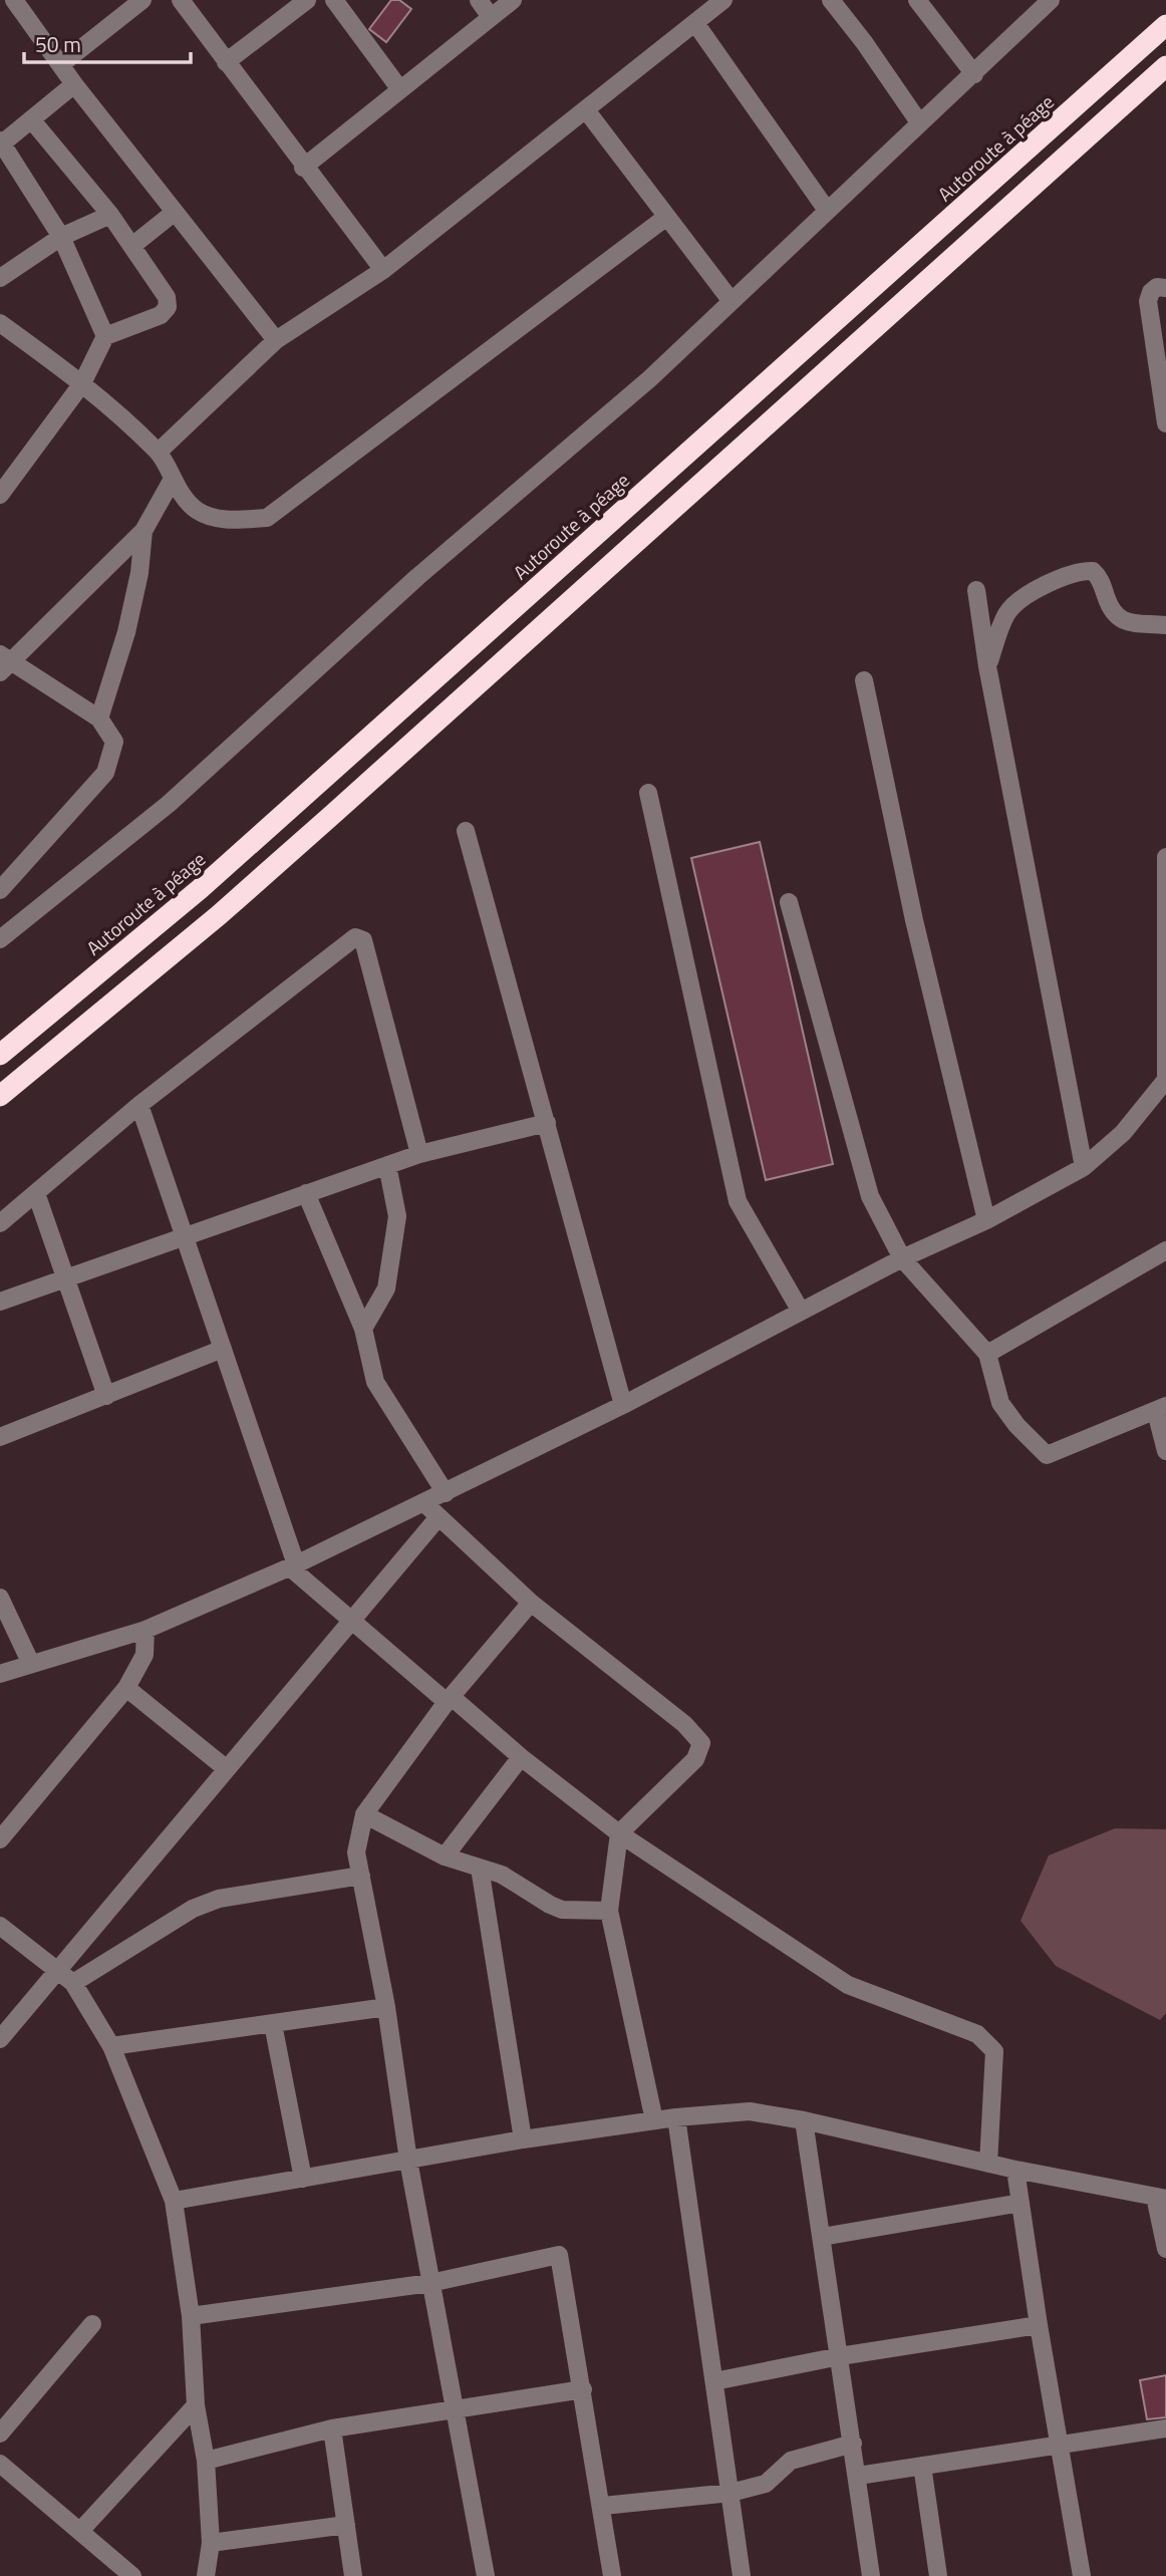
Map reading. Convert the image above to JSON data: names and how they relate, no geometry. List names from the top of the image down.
{
  "streets": {
    "highway": ["Autoroute à péage"]
  },
  "scale_bar": "50 m"
}
